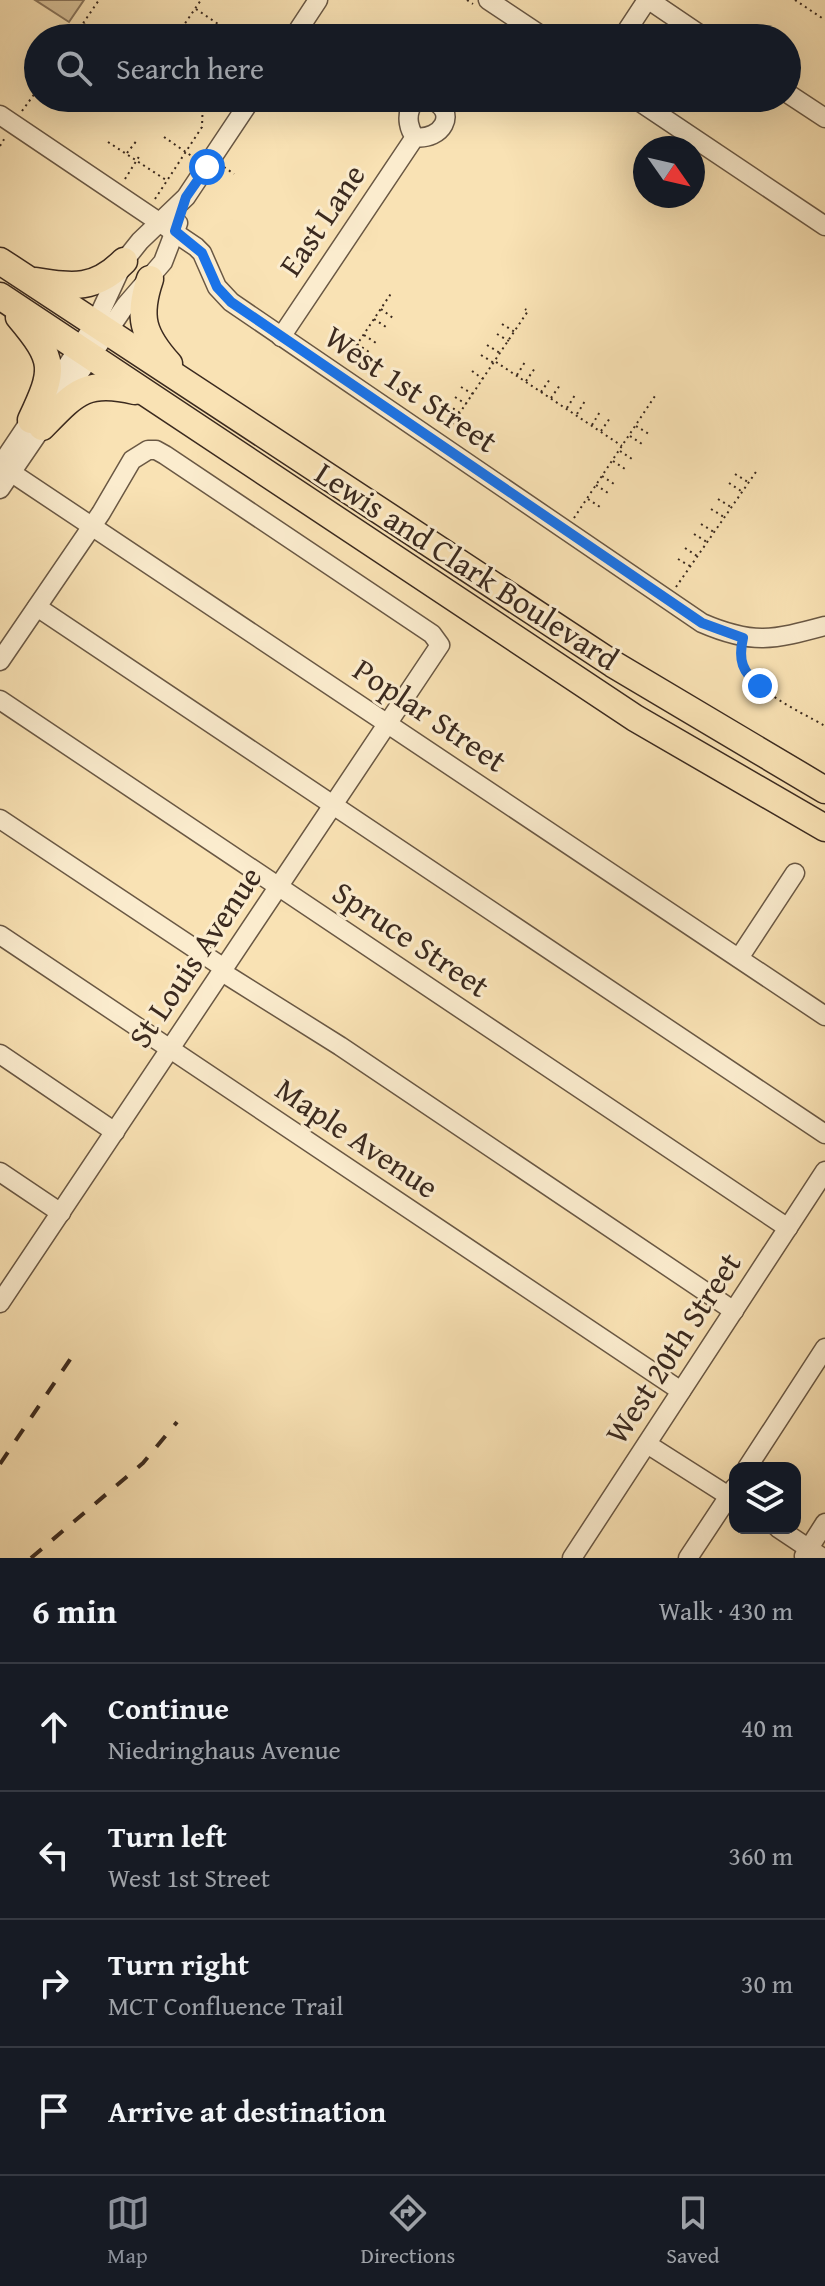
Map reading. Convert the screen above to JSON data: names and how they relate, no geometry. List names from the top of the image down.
{
  "streets": {
    "highway": ["Lewis and Clark Boulevard"],
    "street": [
      "East Lane",
      "West 1st Street",
      "Poplar Street",
      "Spruce Street",
      "St Louis Avenue",
      "Maple Avenue",
      "West 20th Street"
    ]
  },
  "crossings": [
    ["East Lane", "West 1st Street"],
    ["Poplar Street", "St Louis Avenue"],
    ["Spruce Street", "St Louis Avenue"],
    ["Spruce Street", "West 20th Street"],
    ["St Louis Avenue", "Maple Avenue"],
    ["Maple Avenue", "West 20th Street"]
  ],
  "north": "bottom right",
  "page": {
    "search": "Search here",
    "heading": ["6 min", "Walk · 430 m"],
    "list": [
      ["Continue", "Niedringhaus Avenue", "40 m"],
      ["Turn left", "West 1st Street", "360 m"],
      ["Turn right", "MCT Confluence Trail", "30 m"],
      "Arrive at destination"
    ],
    "nav": ["Map", "Directions", "Saved"]
  }
}
